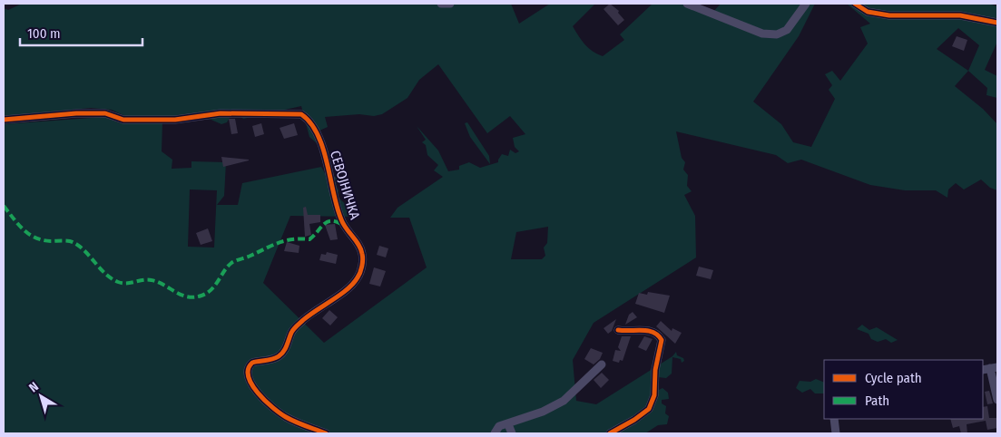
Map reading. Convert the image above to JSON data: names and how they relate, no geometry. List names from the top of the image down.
{
  "streets": {
    "street": ["СЕВОЈНИЧКА"]
  },
  "legend": ["Cycle path", "Path"],
  "scale_bar": "100 m",
  "north": "top left"
}
